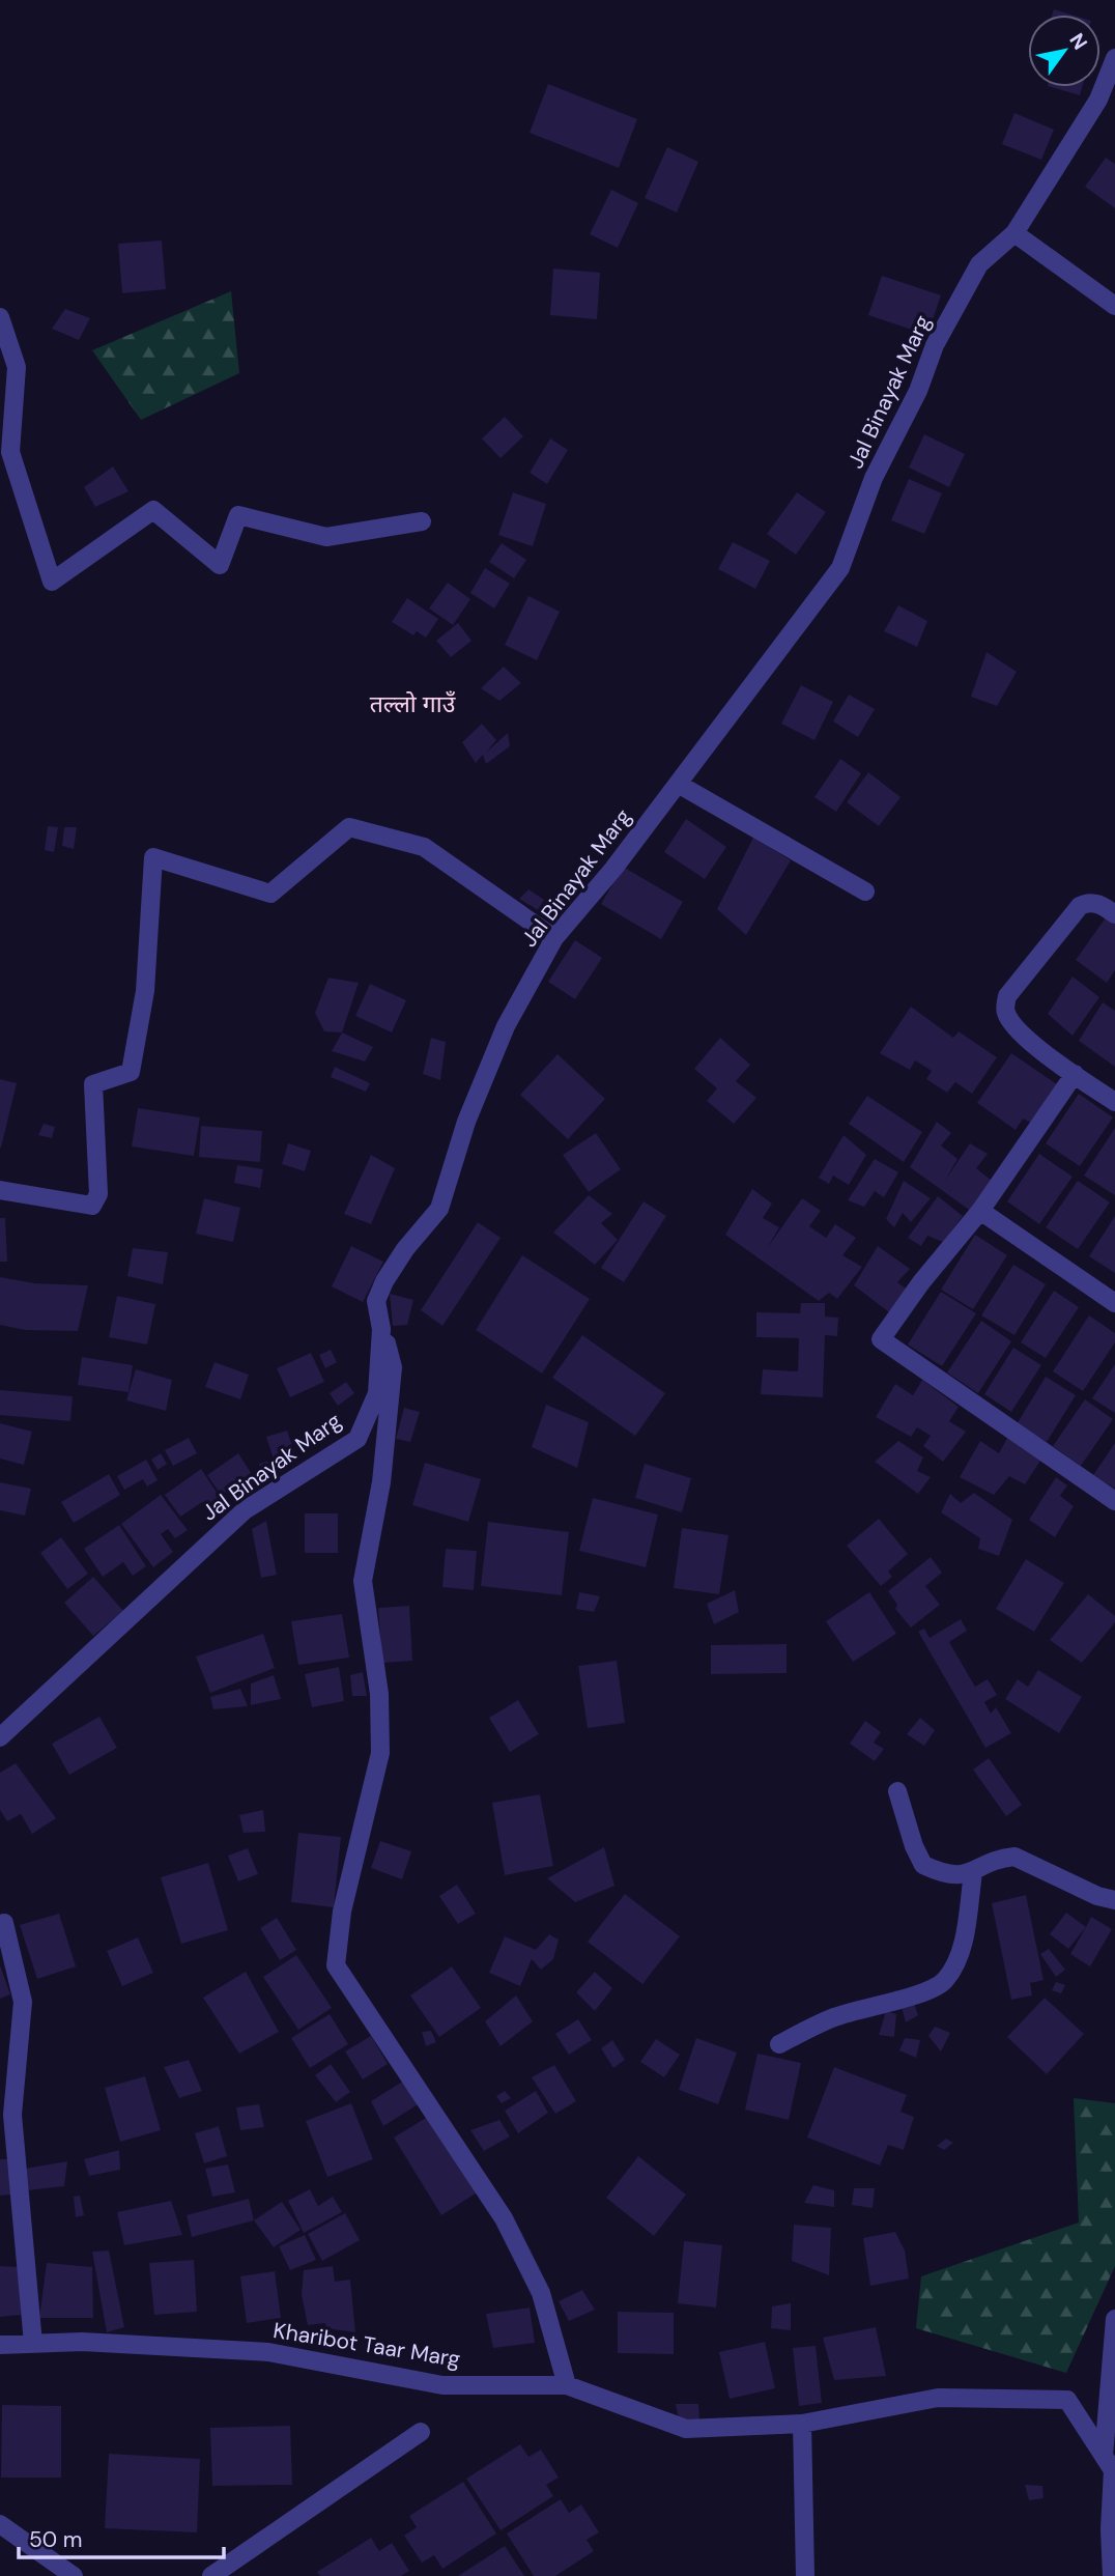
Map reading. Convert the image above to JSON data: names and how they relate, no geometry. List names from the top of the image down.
{
  "streets": {
    "street": ["Jal Binayak Marg", "Kharibot Taar Marg"]
  },
  "districts": ["तल्लो गाउँ"],
  "scale_bar": "50 m",
  "north": "top right"
}
